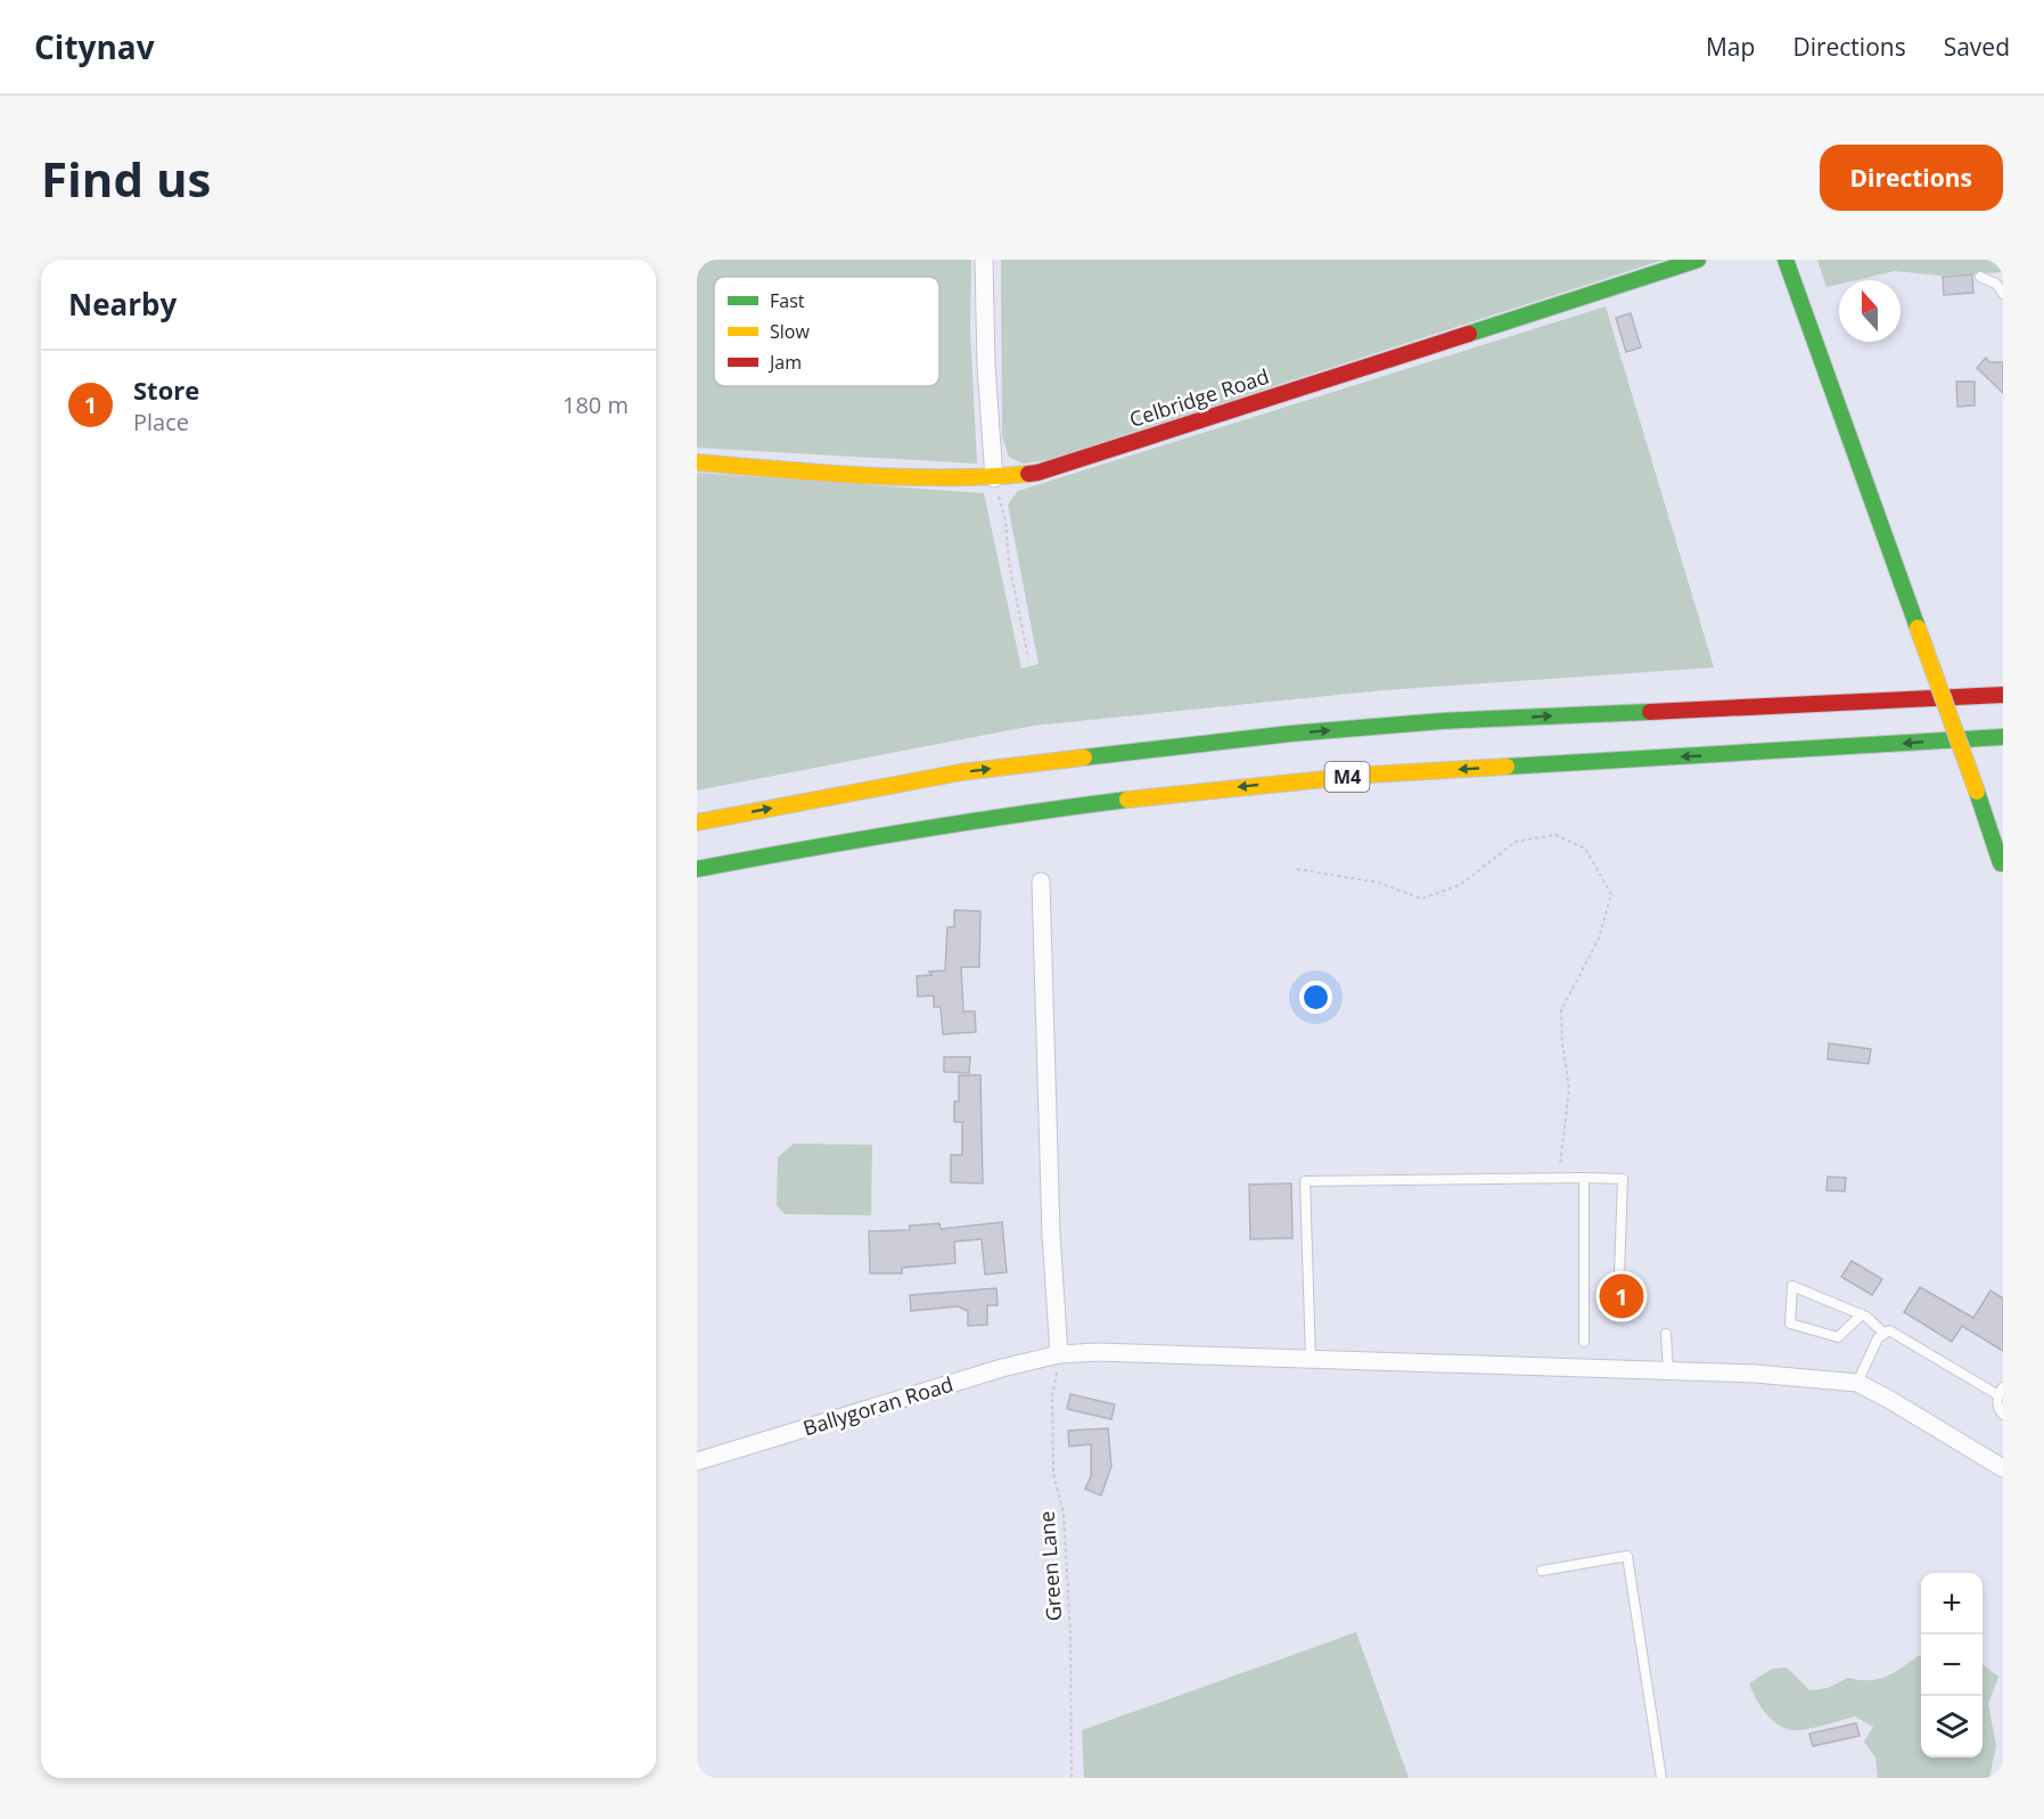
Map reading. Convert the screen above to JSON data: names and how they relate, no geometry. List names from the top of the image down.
{
  "streets": {
    "main road": ["Celbridge Road", "M4"],
    "street": ["Ballygoran Road"],
    "path": ["Green Lane"]
  },
  "crossings": [
    ["Ballygoran Road", "Green Lane"]
  ],
  "legend": ["Fast", "Slow", "Jam"],
  "north": "top",
  "page": {
    "header": "Citynav",
    "nav": ["Map", "Directions", "Saved"],
    "buttons": "Directions",
    "title": "Find us",
    "heading": "Nearby",
    "list": [
      {
        "mark": "1",
        "name": "Store",
        "note": "Place",
        "value": "180 m"
      }
    ],
    "pins": "1",
    "map_buttons": ["+", "−"]
  }
}
